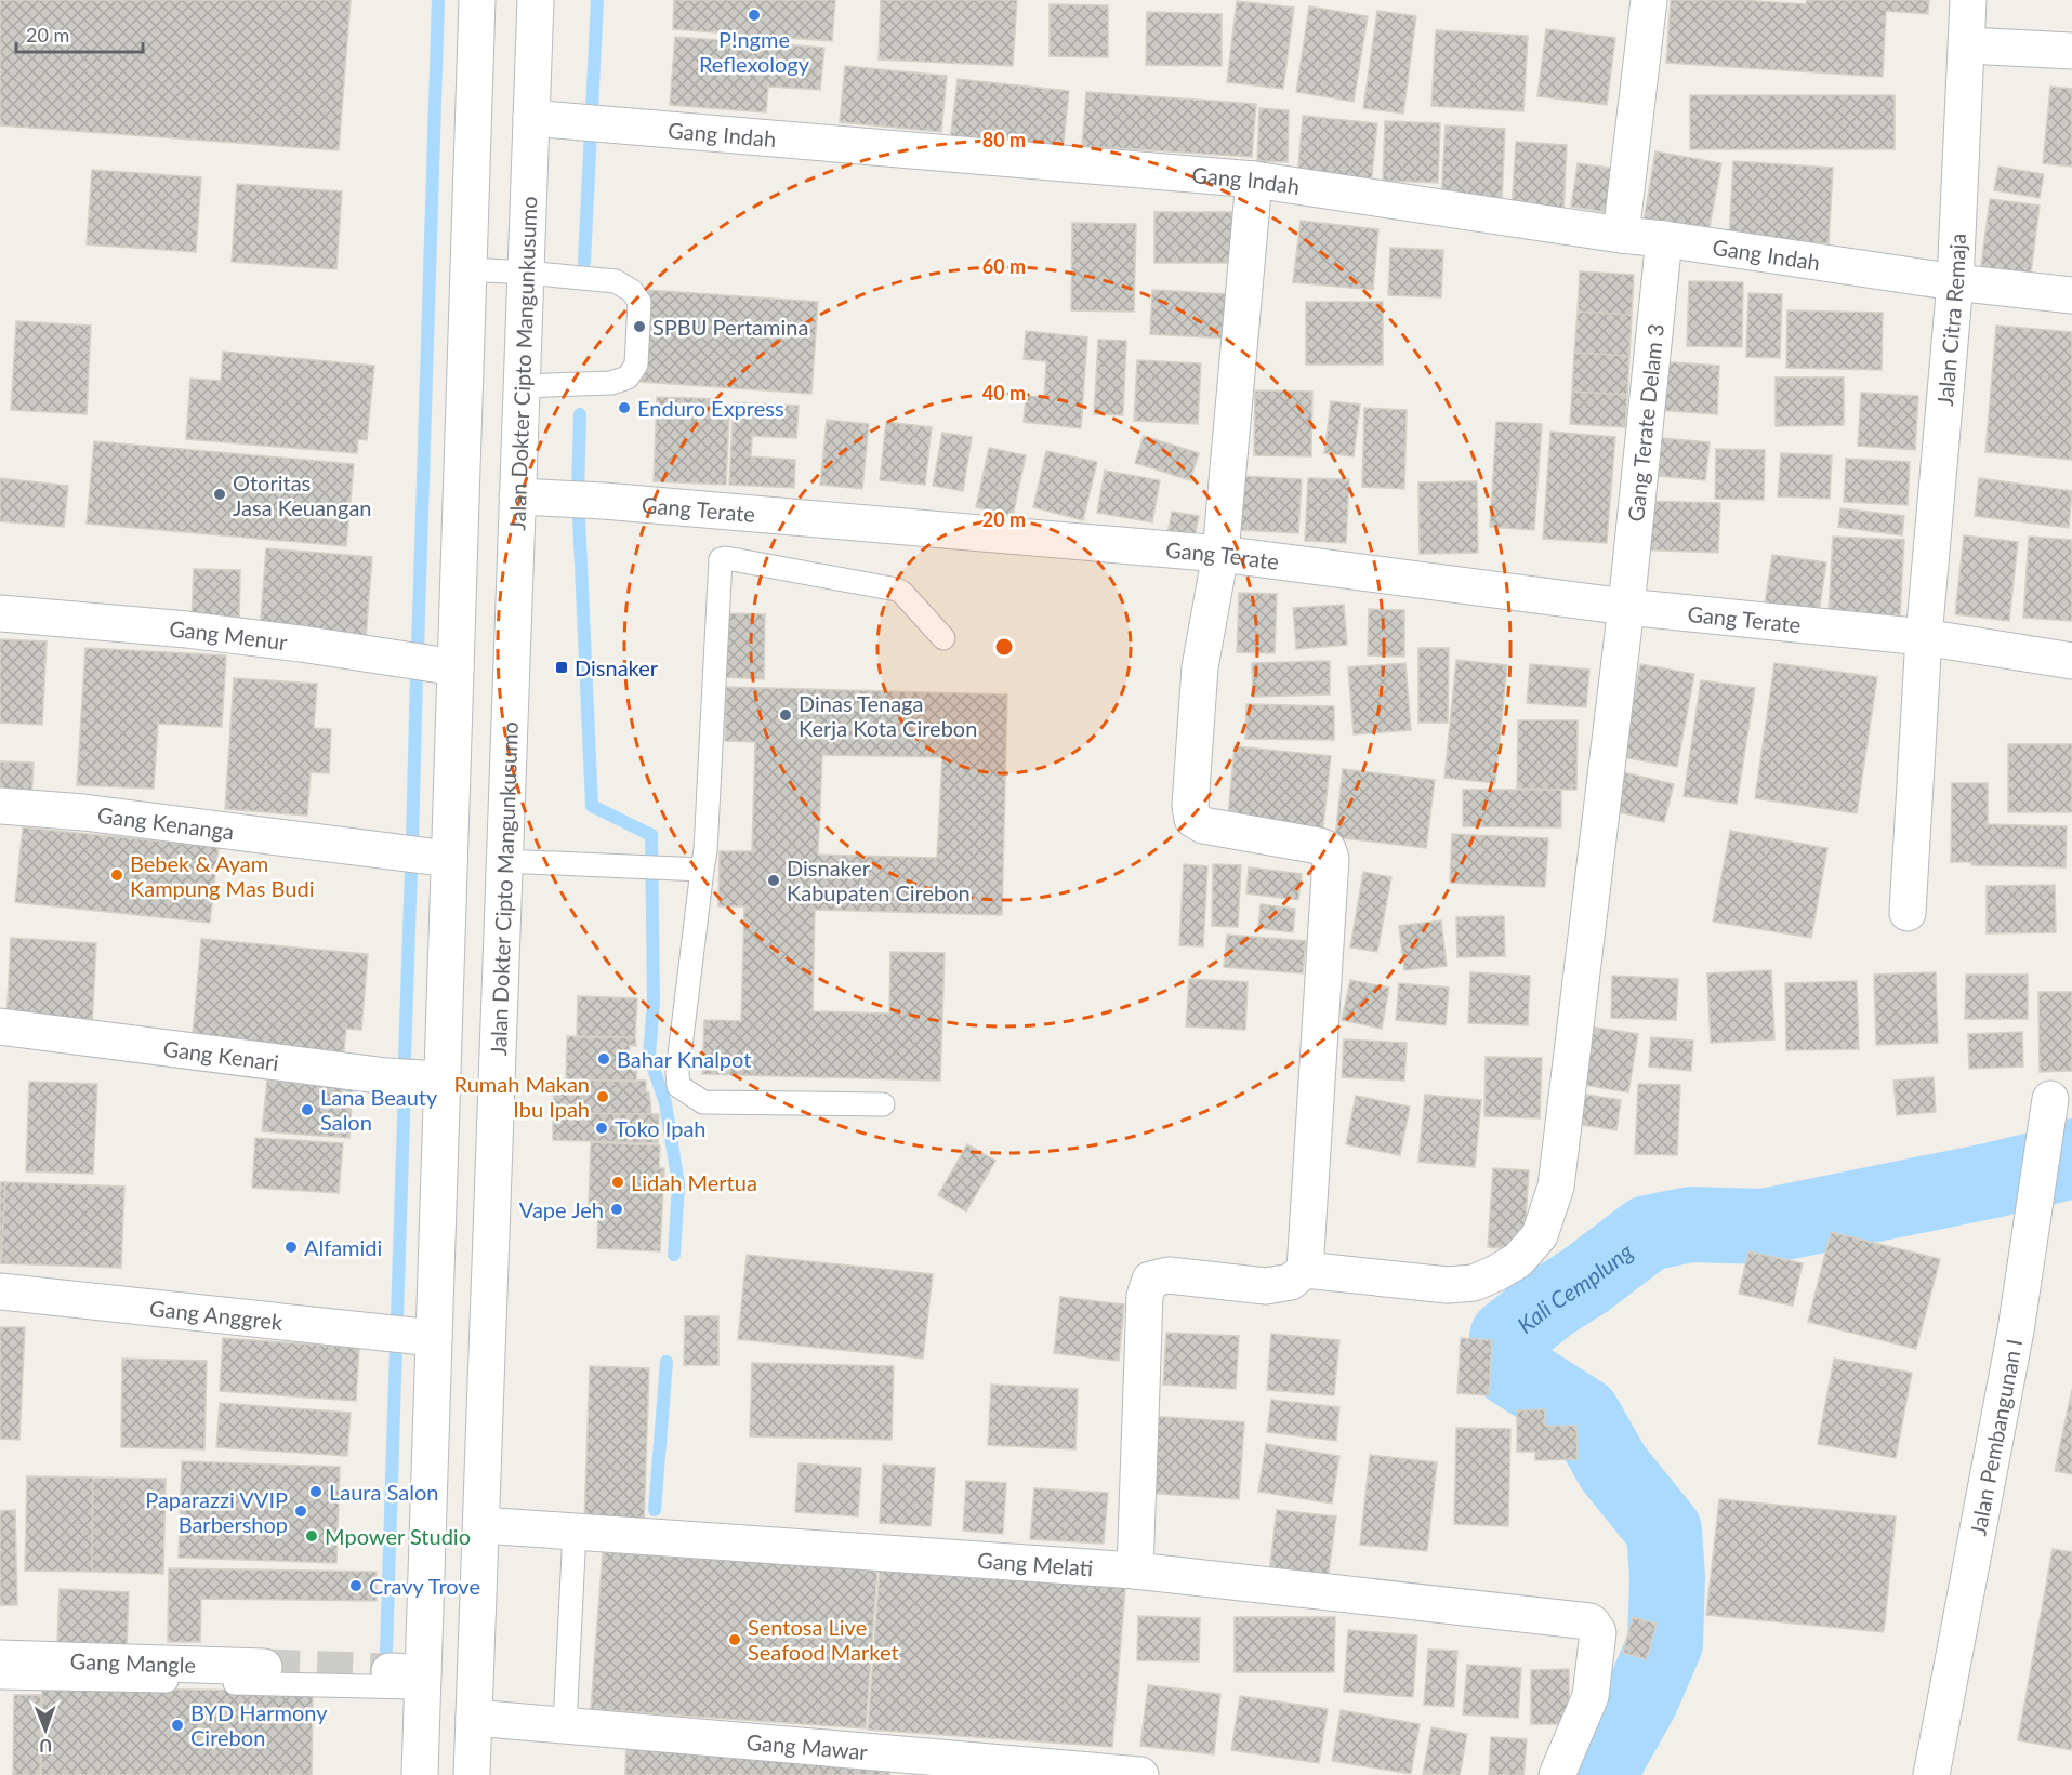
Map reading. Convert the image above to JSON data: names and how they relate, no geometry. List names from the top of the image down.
{
  "streets": {
    "street": [
      "Gang Indah",
      "Jalan Citra Remaja",
      "Jalan Dokter Cipto Mangunkusumo",
      "Gang Terate Delam 3",
      "Gang Terate",
      "Gang Menur",
      "Gang Kenanga",
      "Gang Kenari",
      "Gang Anggrek",
      "Jalan Pembangunan I",
      "Gang Melati",
      "Gang Mangle",
      "Gang Mawar"
    ]
  },
  "crossings": [
    ["Gang Indah", "Jalan Citra Remaja"],
    ["Gang Indah", "Jalan Dokter Cipto Mangunkusumo"],
    ["Gang Indah", "Gang Terate Delam 3"],
    ["Jalan Citra Remaja", "Gang Terate"],
    ["Jalan Dokter Cipto Mangunkusumo", "Gang Terate"],
    ["Jalan Dokter Cipto Mangunkusumo", "Gang Melati"],
    ["Jalan Dokter Cipto Mangunkusumo", "Gang Mawar"],
    ["Gang Terate Delam 3", "Gang Terate"]
  ],
  "water": ["Kali Cemplung"],
  "places": {
    "other": [
      "P!ngme Reflexology",
      "SPBU Pertamina",
      "Enduro Express",
      "Otoritas Jasa Keuangan",
      "Dinas Tenaga Kerja Kota Cirebon",
      "Bebek & Ayam Kampung Mas Budi",
      "Disnaker Kabupaten Cirebon",
      "Bahar Knalpot",
      "Rumah Makan Ibu Ipah",
      "Lana Beauty Salon",
      "Toko Ipah",
      "Lidah Mertua",
      "Vape Jeh",
      "Alfamidi",
      "Laura Salon",
      "Paparazzi VVIP Barbershop",
      "Mpower Studio",
      "Cravy Trove",
      "Sentosa Live Seafood Market",
      "BYD Harmony Cirebon"
    ],
    "transit": ["Disnaker"]
  },
  "scale_bar": "20 m",
  "north": "bottom",
  "rings": [
    "80 m",
    "60 m",
    "40 m",
    "20 m"
  ]
}
